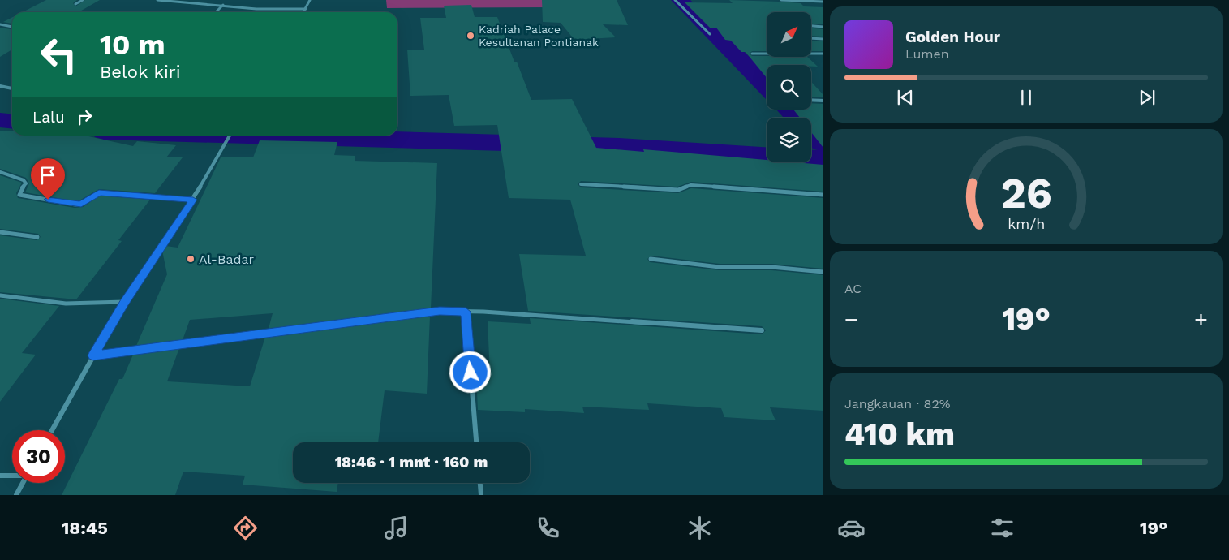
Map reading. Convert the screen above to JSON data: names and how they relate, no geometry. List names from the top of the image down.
{
  "places": ["Kadriah Palace Kesultanan Pontianak", "Al-Badar"],
  "north": "top right",
  "page": {
    "turn": ["10 m", "Belok kiri"],
    "song": ["Golden Hour", "Lumen"],
    "then": "Lalu",
    "tile": [
      "AC",
      ["Jangkauan · 82%", "410 km"]
    ],
    "heat": ["−", "19°", "+"],
    "limit": "30",
    "trip": "18:46 · 1 mnt · 160 m",
    "tabs": ["18:45", "19°"],
    "gauge": ["26", "km/h"]
  }
}
